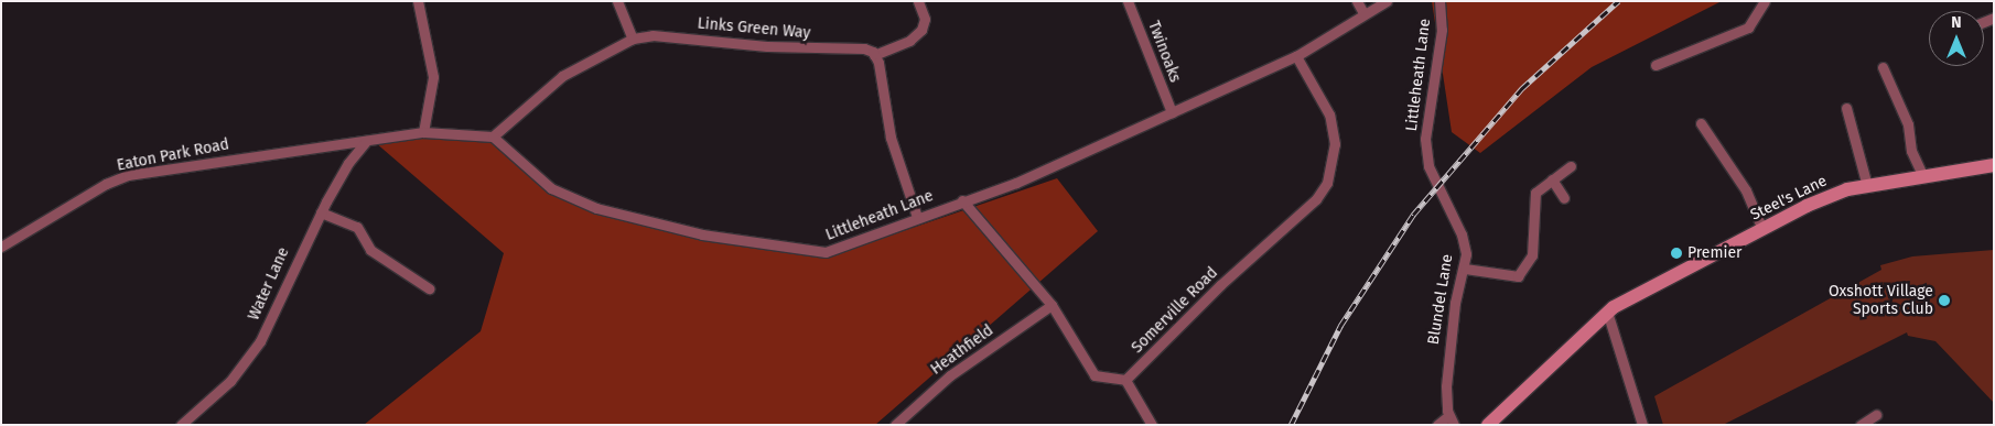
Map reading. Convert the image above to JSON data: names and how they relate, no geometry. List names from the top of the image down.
{
  "streets": {
    "street": [
      "Links Green Way",
      "Twinoaks",
      "Littleheath Lane",
      "Eaton Park Road",
      "Steel's Lane",
      "Water Lane",
      "Blundel Lane",
      "Somerville Road",
      "Heathfield"
    ]
  },
  "crossings": [
    ["Links Green Way", "Littleheath Lane"],
    ["Twinoaks", "Littleheath Lane"],
    ["Littleheath Lane", "Blundel Lane"],
    ["Littleheath Lane", "Somerville Road"],
    ["Eaton Park Road", "Water Lane"]
  ],
  "places": ["Premier", "Oxshott Village Sports Club"],
  "north": "top"
}
